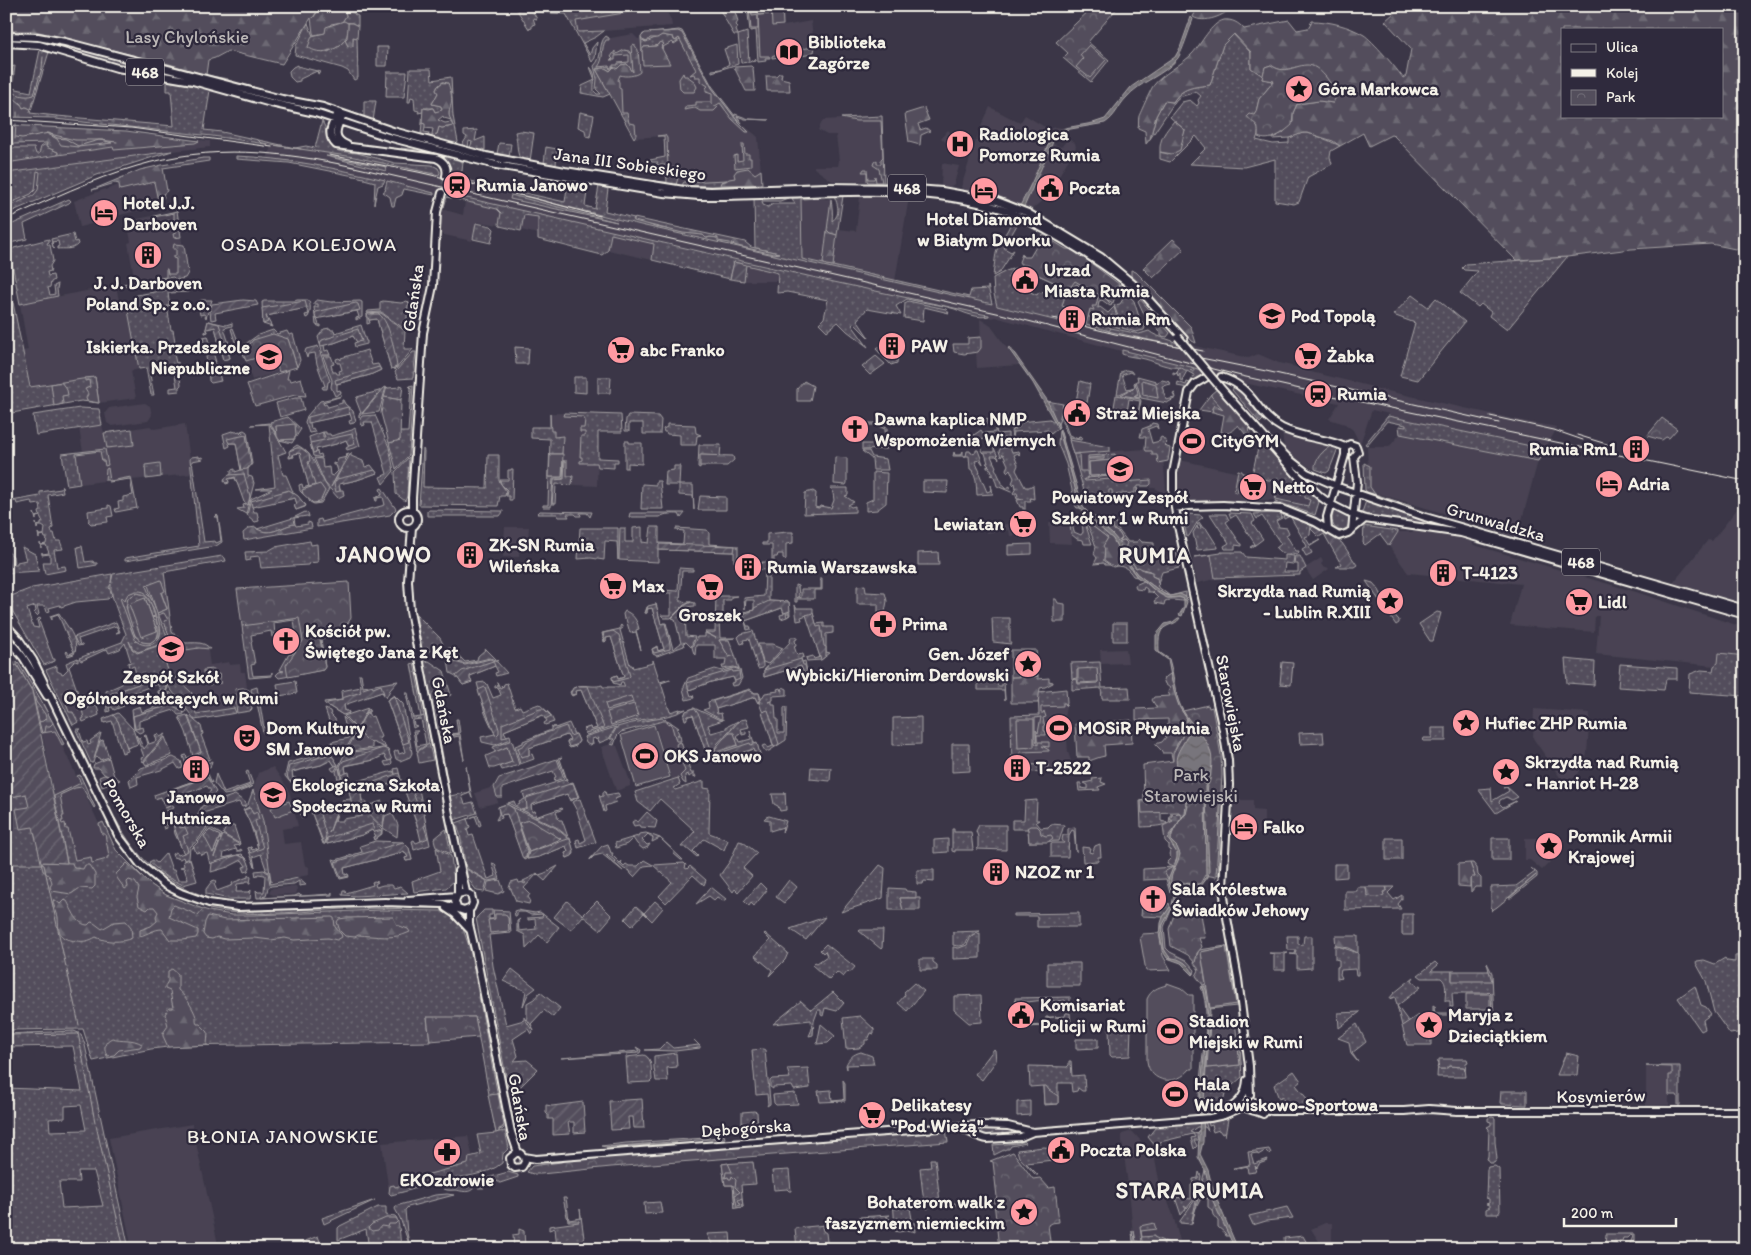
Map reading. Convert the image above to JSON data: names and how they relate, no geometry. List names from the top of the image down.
{
  "streets": {
    "main road": [
      "468",
      "Jana III Sobieskiego",
      "Gdańska",
      "Grunwaldzka",
      "Starowiejska",
      "Pomorska",
      "Kosynierów",
      "Dębogórska"
    ]
  },
  "crossings": [
    ["Jana III Sobieskiego", "Grunwaldzka"],
    ["Gdańska", "Pomorska"],
    ["Gdańska", "Dębogórska"]
  ],
  "districts": [
    "OSADA KOLEJOWA",
    "JANOWO",
    "RUMIA",
    "BŁONIA JANOWSKIE",
    "STARA RUMIA"
  ],
  "parks": ["Lasy Chylońskie", "Park Starowiejski"],
  "places": {
    "library": ["Biblioteka Zagórze"],
    "place": [
      "Góra Markowca",
      "Skrzydła nad Rumią - Lublin R.XIII",
      "Gen. Józef Wybicki/Hieronim Derdowski",
      "Hufiec ZHP Rumia",
      "Skrzydła nad Rumią - Hanriot H-28",
      "Pomnik Armii Krajowej",
      "Maryja z Dzieciątkiem",
      "Bohaterom walk z faszyzmem niemieckim"
    ],
    "hospital": ["Radiologica Pomorze Rumia"],
    "station": ["Rumia Janowo", "Rumia"],
    "public building": [
      "Poczta",
      "Urzad Miasta Rumia",
      "Straż Miejska",
      "Komisariat Policji w Rumi",
      "Poczta Polska"
    ],
    "hotel": [
      "Hotel Diamond w Białym Dworku",
      "Hotel J.J. Darboven",
      "Adria",
      "Falko"
    ],
    "building": [
      "J. J. Darboven Poland Sp. z o.o.",
      "Rumia Rm",
      "PAW",
      "Rumia Rm1",
      "ZK-SN Rumia Wileńska",
      "Rumia Warszawska",
      "T-4123",
      "T-2522",
      "Janowo Hutnicza",
      "NZOZ nr 1"
    ],
    "school or university": [
      "Pod Topolą",
      "Iskierka. Przedszkole Niepubliczne",
      "Powiatowy Zespół Szkół nr 1 w Rumi",
      "Zespół Szkół Ogólnokształcących w Rumi",
      "Ekologiczna Szkoła Społeczna w Rumi"
    ],
    "supermarket": [
      "abc Franko",
      "Żabka",
      "Netto",
      "Lewiatan",
      "Max",
      "Groszek",
      "Lidl",
      "Delikatesy \"Pod Wieżą\""
    ],
    "church": ["Dawna kaplica NMP Wspomożenia Wiernych", "Kościół pw. Świętego Jana z Kęt", "Sala Królestwa Świadków Jehowy"],
    "sports": [
      "CityGYM",
      "MOSiR Pływalnia",
      "OKS Janowo",
      "Stadion Miejski w Rumi",
      "Hala Widowiskowo-Sportowa"
    ],
    "pharmacy": ["Prima", "EKOzdrowie"],
    "theatre": ["Dom Kultury SM Janowo"]
  },
  "legend": ["Ulica", "Kolej", "Park"],
  "scale_bar": "200 m"
}
